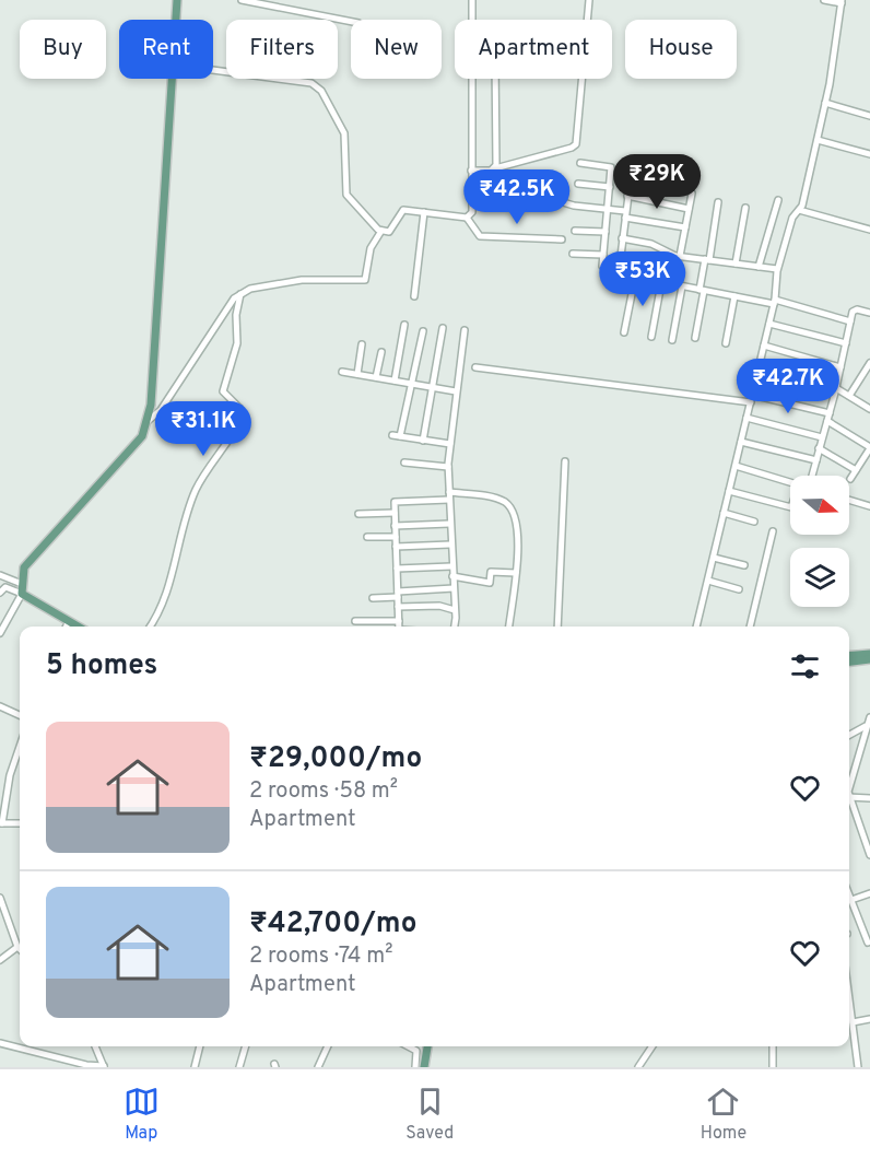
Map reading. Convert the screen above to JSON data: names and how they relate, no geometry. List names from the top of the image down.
{
  "north": "right",
  "page": {
    "chip": [
      "Buy",
      "Rent",
      "Filters",
      "New",
      "Apartment",
      "House"
    ],
    "price": [
      "₹29K",
      "₹42.5K",
      "₹53K",
      "₹42.7K",
      "₹31.1K"
    ],
    "heading": "5 homes",
    "list": [
      {
        "name": "₹29,000/mo",
        "note": "2 rooms · 58 m² · Apartment"
      },
      {
        "name": "₹42,700/mo",
        "note": "2 rooms · 74 m² · Apartment"
      }
    ],
    "tabs": ["Map", "Saved", "Home"]
  }
}
